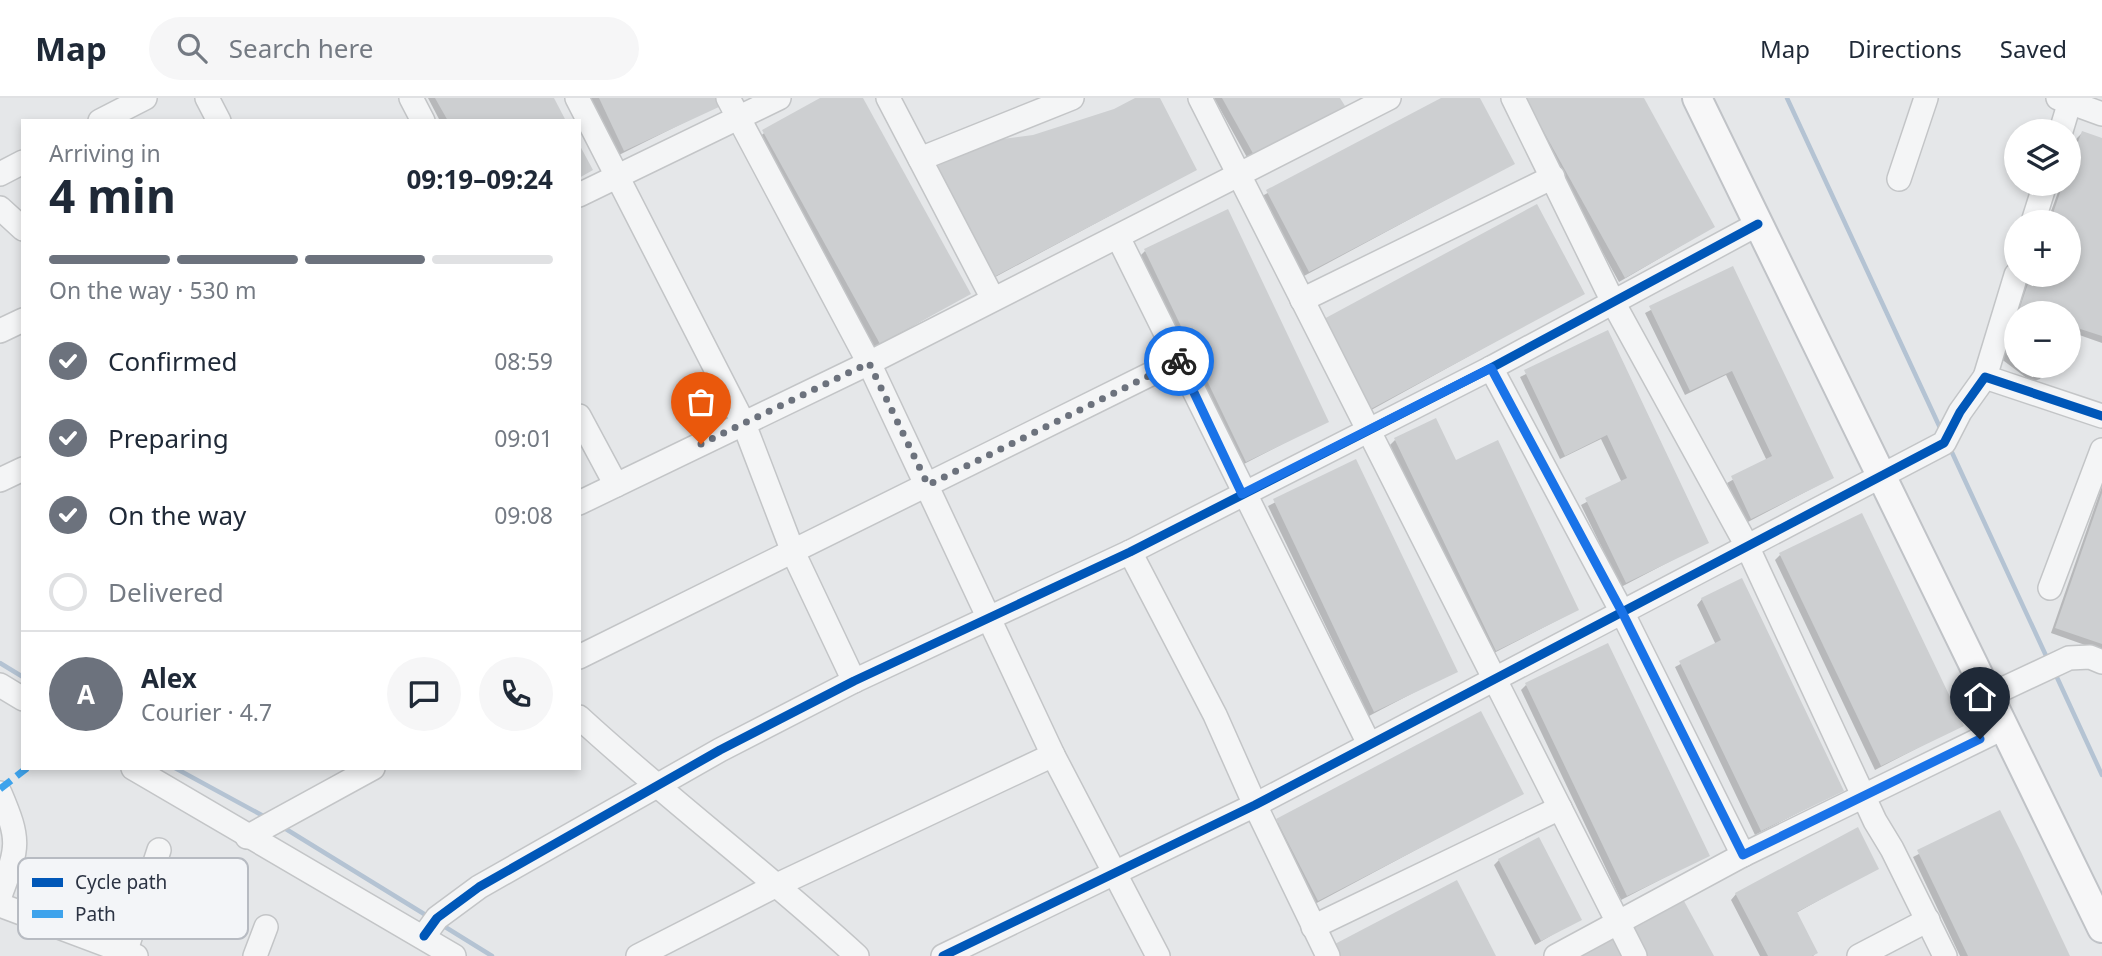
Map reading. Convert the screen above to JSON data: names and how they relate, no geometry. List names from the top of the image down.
{
  "legend": ["Cycle path", "Path"],
  "page": {
    "header": "Map",
    "search": "Search here",
    "nav": ["Map", "Directions", "Saved"],
    "map_buttons": ["+", "−"],
    "heading": ["4 min", "Arriving in", "09:19–09:24"],
    "panel": ["Alex", "Courier · 4.7"],
    "bar": "On the way · 530 m",
    "list": [
      ["Confirmed", "08:59"],
      ["Preparing", "09:01"],
      ["On the way", "09:08"],
      "Delivered"
    ],
    "round": "A"
  }
}
